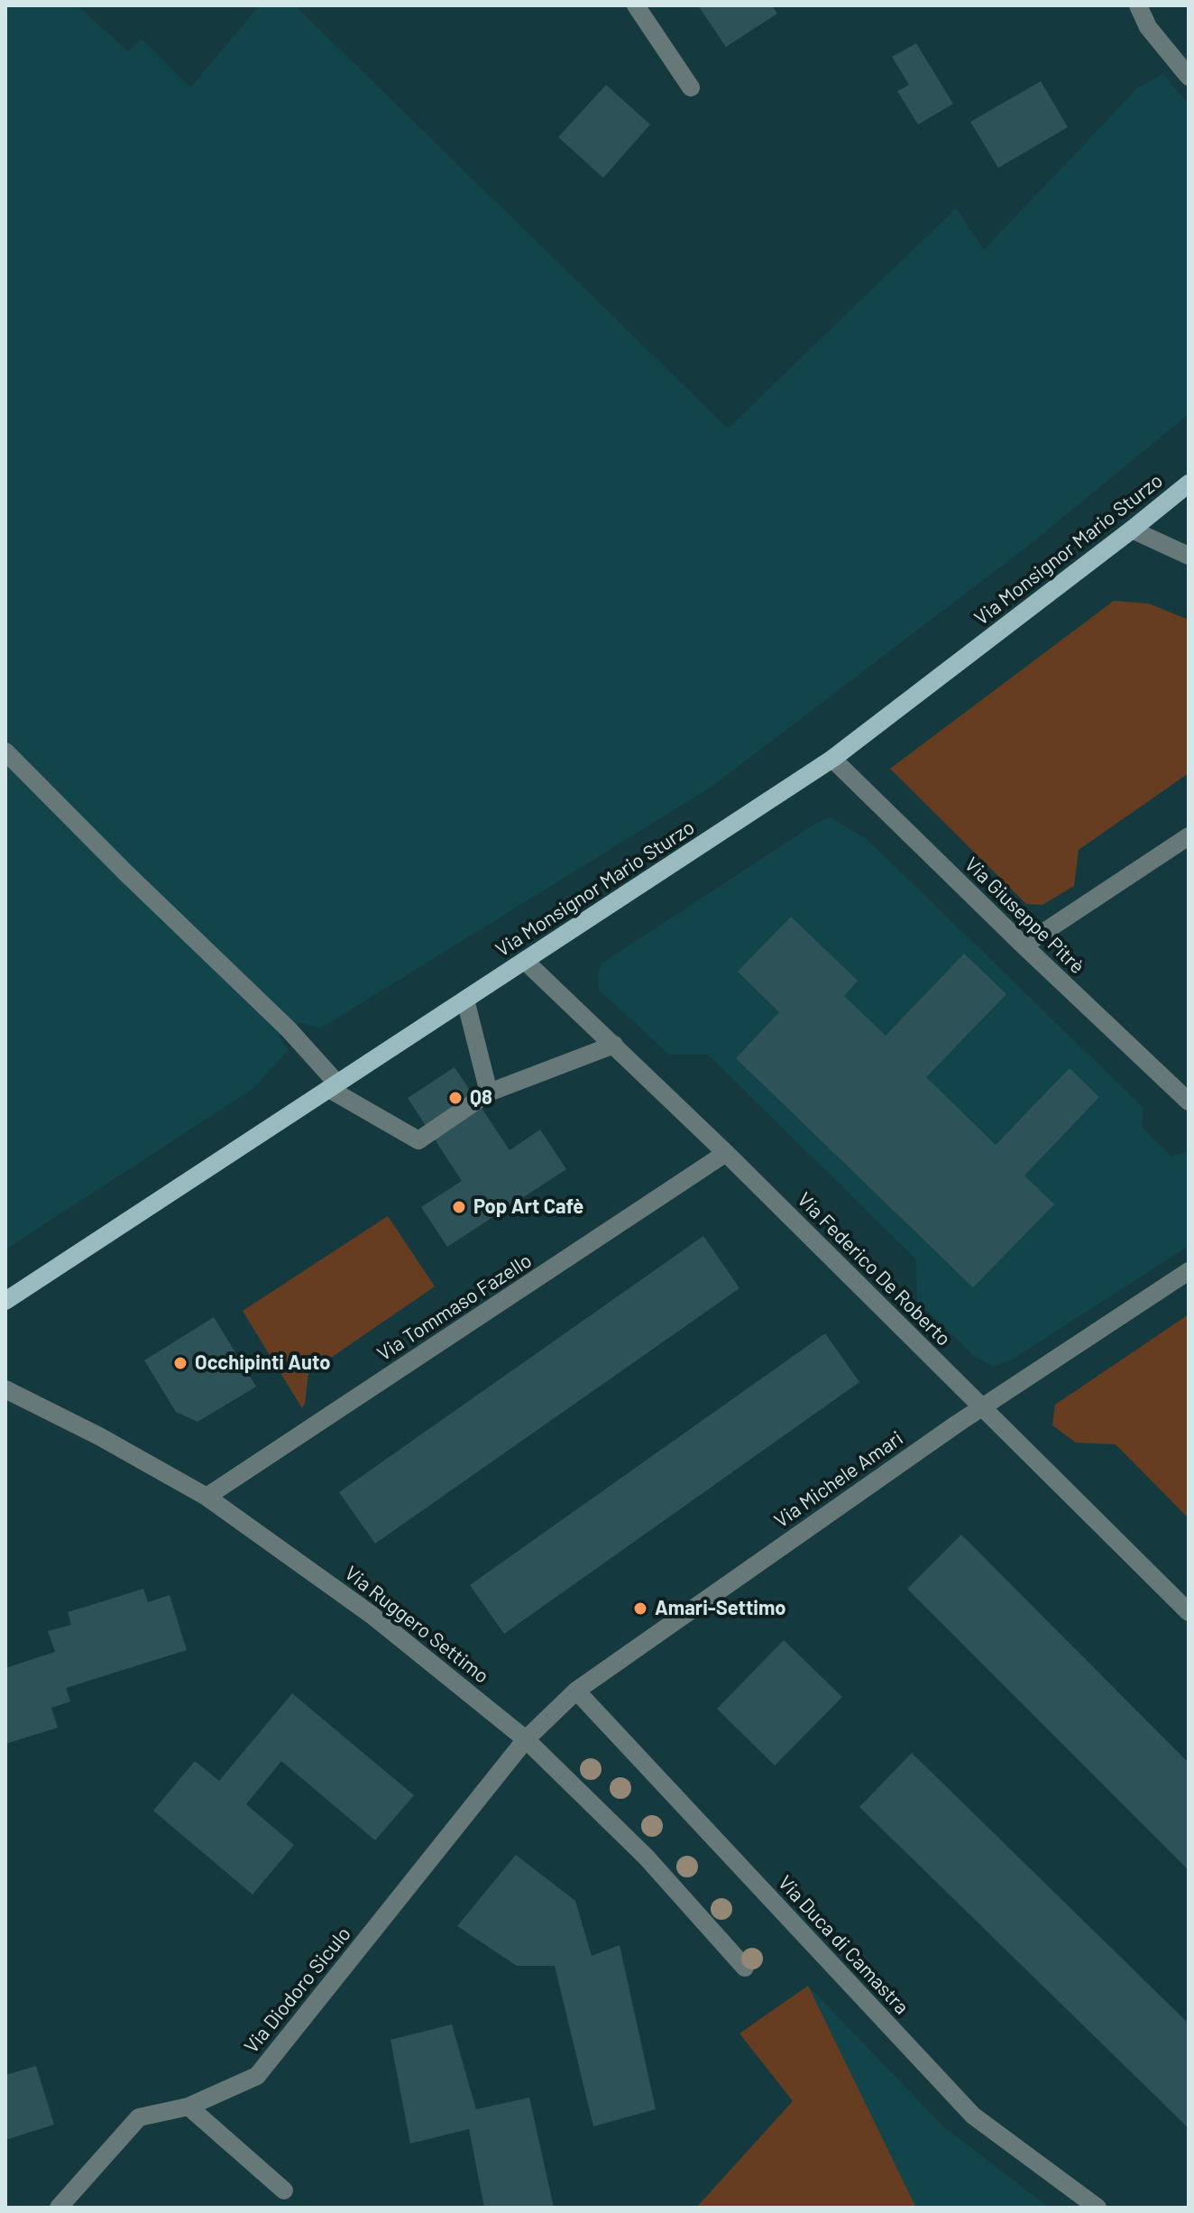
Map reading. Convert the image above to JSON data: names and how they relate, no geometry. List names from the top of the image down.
{
  "streets": {
    "main road": ["Via Monsignor Mario Sturzo"],
    "street": [
      "Via Giuseppe Pitrè",
      "Via Federico De Roberto",
      "Via Tommaso Fazello",
      "Via Michele Amari",
      "Via Ruggero Settimo",
      "Via Duca di Camastra",
      "Via Diodoro Siculo"
    ]
  },
  "crossings": [
    ["Via Monsignor Mario Sturzo", "Via Giuseppe Pitrè"],
    ["Via Monsignor Mario Sturzo", "Via Federico De Roberto"],
    ["Via Federico De Roberto", "Via Tommaso Fazello"],
    ["Via Federico De Roberto", "Via Michele Amari"],
    ["Via Tommaso Fazello", "Via Ruggero Settimo"],
    ["Via Michele Amari", "Via Ruggero Settimo"],
    ["Via Michele Amari", "Via Duca di Camastra"],
    ["Via Michele Amari", "Via Diodoro Siculo"],
    ["Via Ruggero Settimo", "Via Diodoro Siculo"]
  ],
  "places": [
    "Q8",
    "Pop Art Cafè",
    "Occhipinti Auto",
    "Amari-Settimo"
  ]
}
